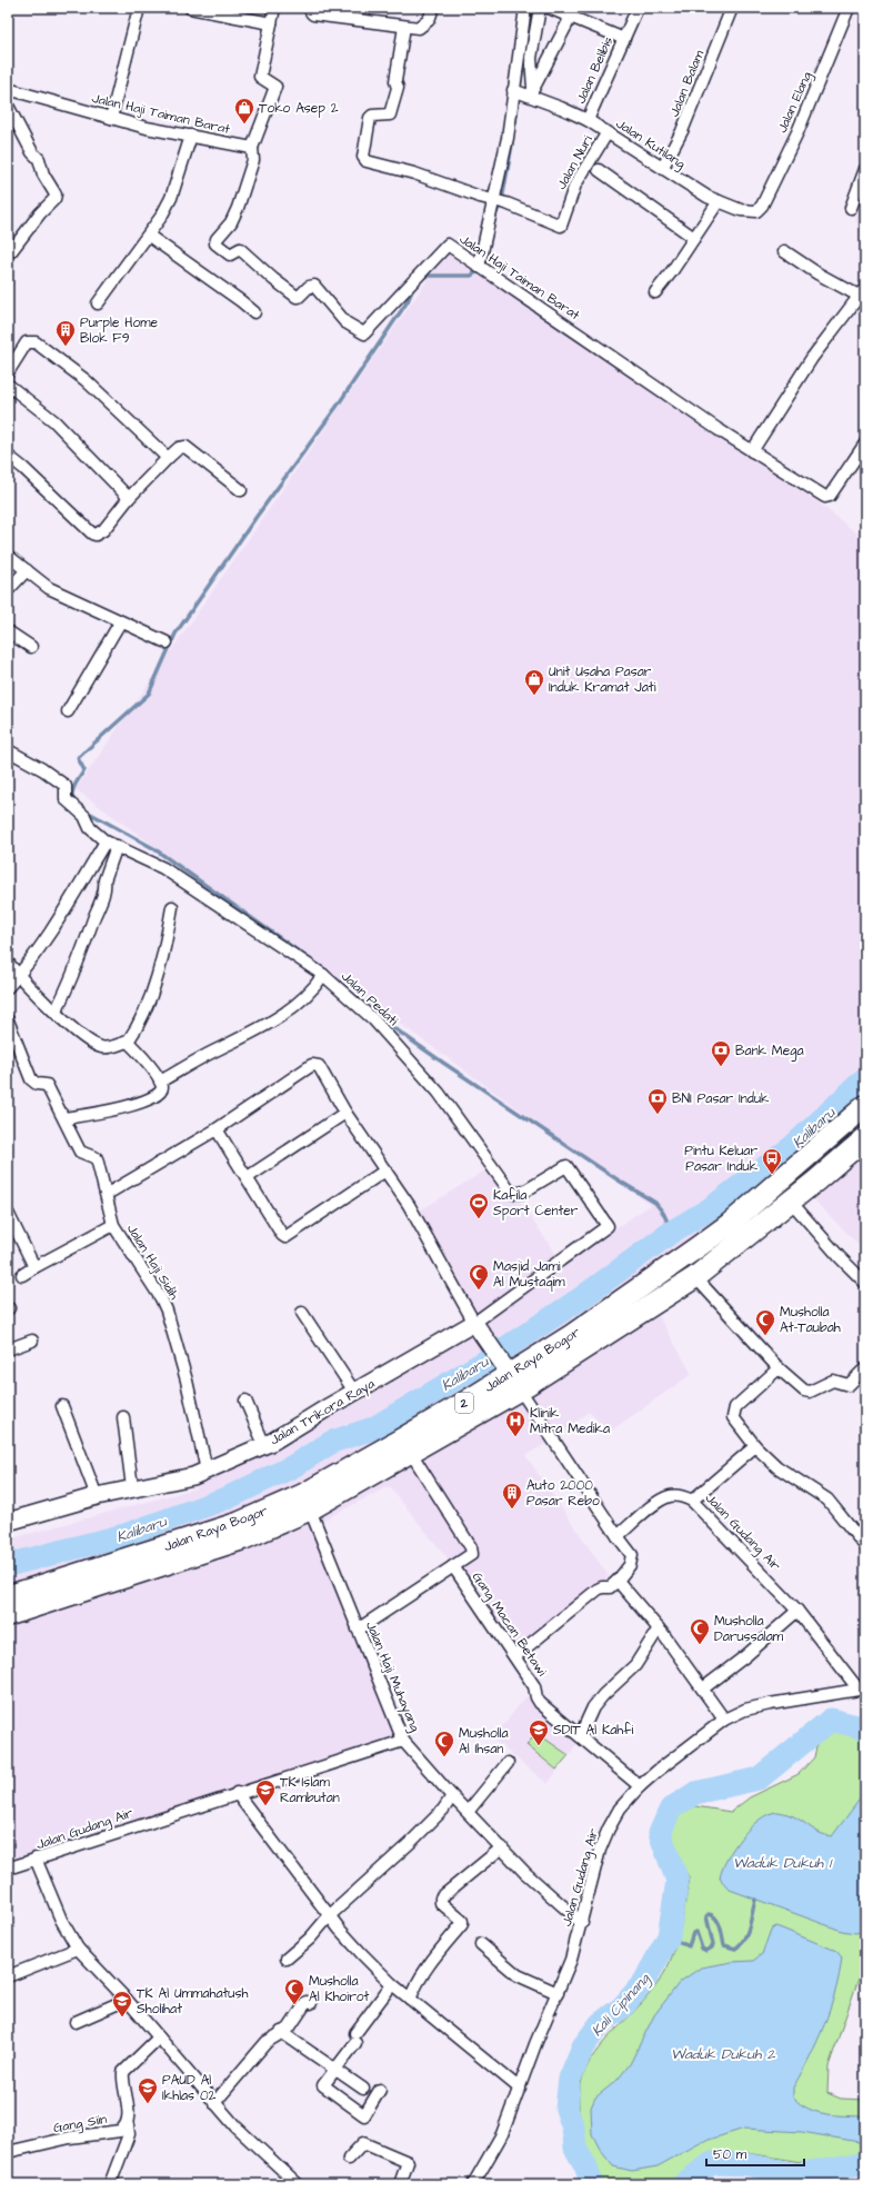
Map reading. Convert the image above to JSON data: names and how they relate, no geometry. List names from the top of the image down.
{
  "streets": {
    "highway": ["Jalan Raya Bogor", "2"],
    "street": [
      "Jalan Belibis",
      "Jalan Balam",
      "Jalan Elang",
      "Jalan Haji Taiman Barat",
      "Jalan Kutilang",
      "Jalan Nuri",
      "Jalan Pedati",
      "Jalan Haji Sidih",
      "Jalan Trikora Raya",
      "Jalan Gudang Air",
      "Gang Macan Betawi",
      "Jalan Haji Muhayang",
      "Gang Siin"
    ]
  },
  "crossings": [
    ["Jalan Belibis", "Jalan Kutilang"],
    ["Jalan Balam", "Jalan Kutilang"],
    ["Jalan Elang", "Jalan Kutilang"],
    ["Jalan Kutilang", "Jalan Nuri"],
    ["Jalan Pedati", "Jalan Trikora Raya"],
    ["Jalan Haji Sidih", "Jalan Trikora Raya"],
    ["Jalan Raya Bogor", "Gang Macan Betawi"],
    ["Jalan Raya Bogor", "Jalan Haji Muhayang"],
    ["Jalan Gudang Air", "Gang Macan Betawi"],
    ["Jalan Gudang Air", "Jalan Haji Muhayang"],
    ["Jalan Gudang Air", "Gang Siin"],
    ["Gang Macan Betawi", "Jalan Haji Muhayang"]
  ],
  "water": [
    "Kalibaru",
    "Waduk Dukuh 1",
    "Kali Cipinang",
    "Waduk Dukuh 2"
  ],
  "places": {
    "shop": ["Toko Asep 2", "Unit Usaha Pasar Induk Kramat Jati"],
    "building": ["Purple Home Blok F9", "Auto 2000 Pasar Rebo"],
    "bank": ["Bank Mega", "BNI Pasar Induk"],
    "bus stop": ["Pintu Keluar Pasar Induk"],
    "sports": ["Kafila Sport Center"],
    "mosque": [
      "Masjid Jami Al Mustaqim",
      "Musholla At-Taubah",
      "Musholla Darussalam",
      "Musholla Al Ihsan",
      "Musholla Al Khoirot"
    ],
    "hospital": ["Klinik Mitra Medika"],
    "school or university": [
      "SDIT Al Kahfi",
      "TK Islam Rambutan",
      "TK Al Ummahatush Sholihat",
      "PAUD Al Ikhlas 02"
    ]
  },
  "scale_bar": "50 m"
}
